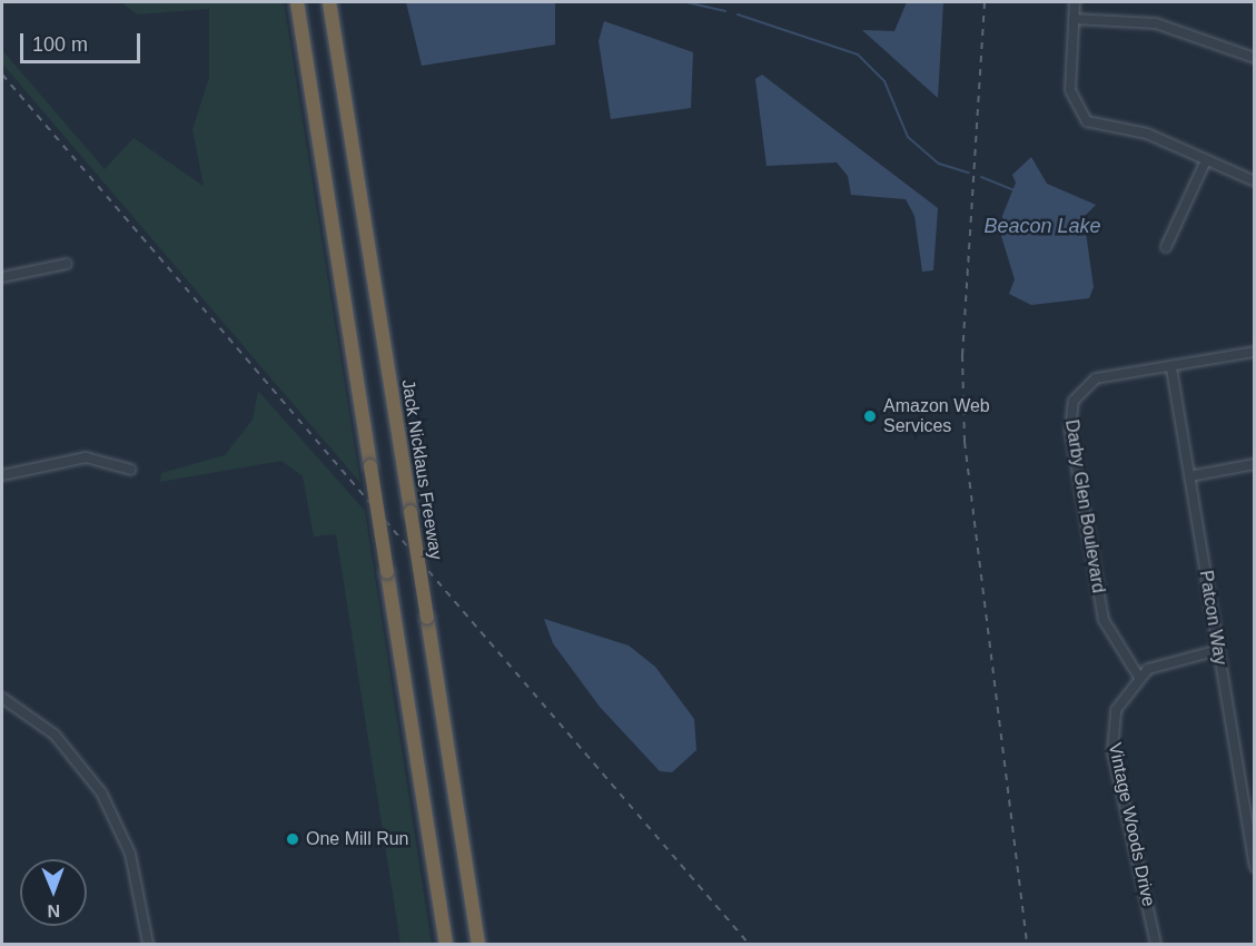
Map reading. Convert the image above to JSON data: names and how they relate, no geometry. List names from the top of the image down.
{
  "streets": {
    "highway": ["Jack Nicklaus Freeway"],
    "street": ["Darby Glen Boulevard", "Patcon Way", "Vintage Woods Drive"]
  },
  "crossings": [
    ["Darby Glen Boulevard", "Patcon Way"],
    ["Darby Glen Boulevard", "Vintage Woods Drive"],
    ["Patcon Way", "Vintage Woods Drive"]
  ],
  "water": ["Beacon Lake"],
  "places": ["Amazon Web Services", "One Mill Run"],
  "scale_bar": "100 m",
  "north": "bottom"
}
